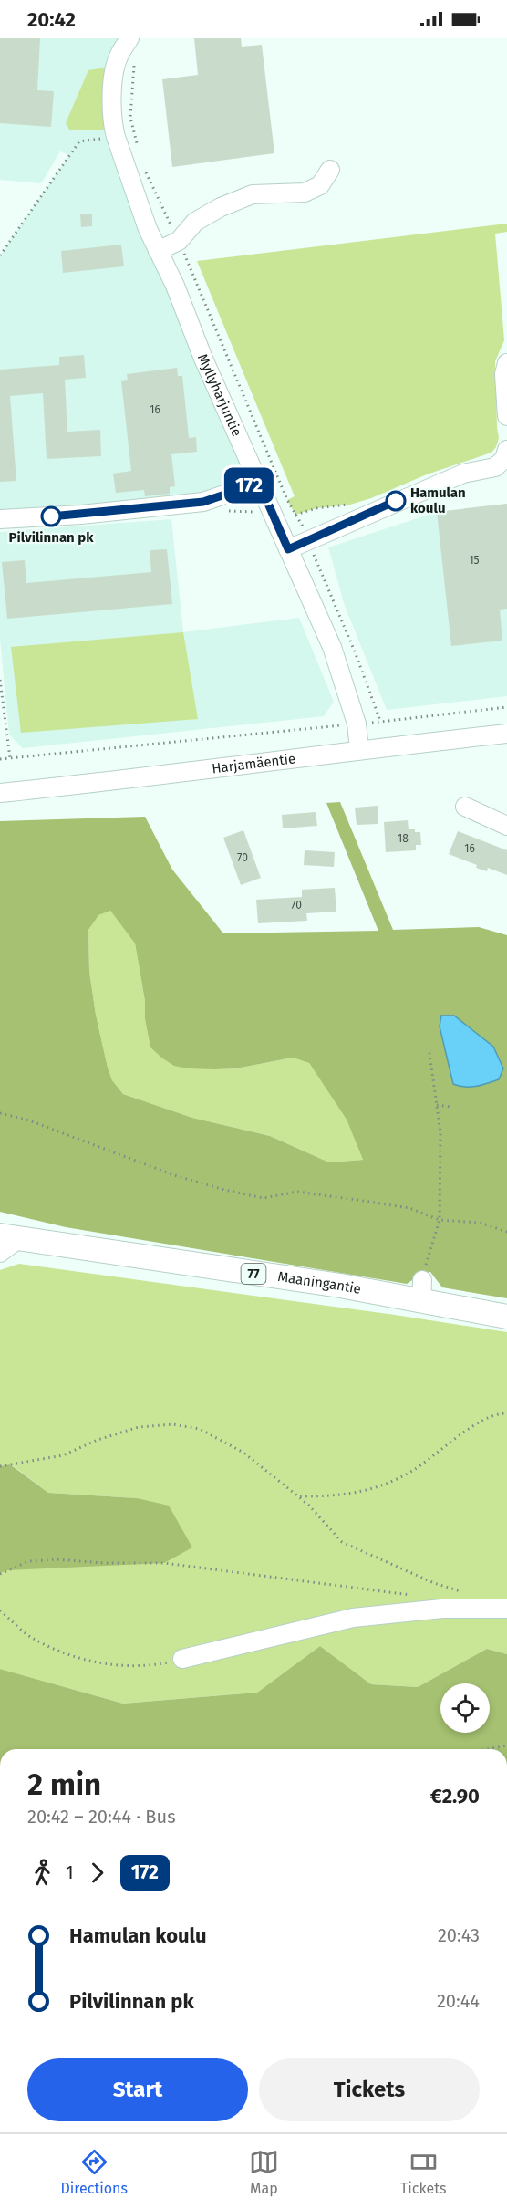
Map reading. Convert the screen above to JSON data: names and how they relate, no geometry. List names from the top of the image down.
{
  "streets": {
    "main road": ["77", "Maaningantie"],
    "street": ["Myllyharjuntie", "Harjamäentie"]
  },
  "crossings": [
    ["Myllyharjuntie", "Harjamäentie"]
  ],
  "places": ["Hamulan koulu", "Pilvilinnan pk"],
  "lines": ["bus line 172"],
  "house_numbers": [
    "16",
    "15",
    "18",
    "16",
    "70",
    "70"
  ],
  "page": {
    "status": "20:42",
    "on_map": "172",
    "heading": ["2 min", "20:42 – 20:44 · Bus", "€2.90"],
    "legs": ["1", "172"],
    "list": [
      {
        "name": "Hamulan koulu",
        "value": "20:43"
      },
      {
        "name": "Pilvilinnan pk",
        "value": "20:44"
      }
    ],
    "buttons": ["Start", "Tickets"],
    "tabs": ["Directions", "Map", "Tickets"]
  }
}
